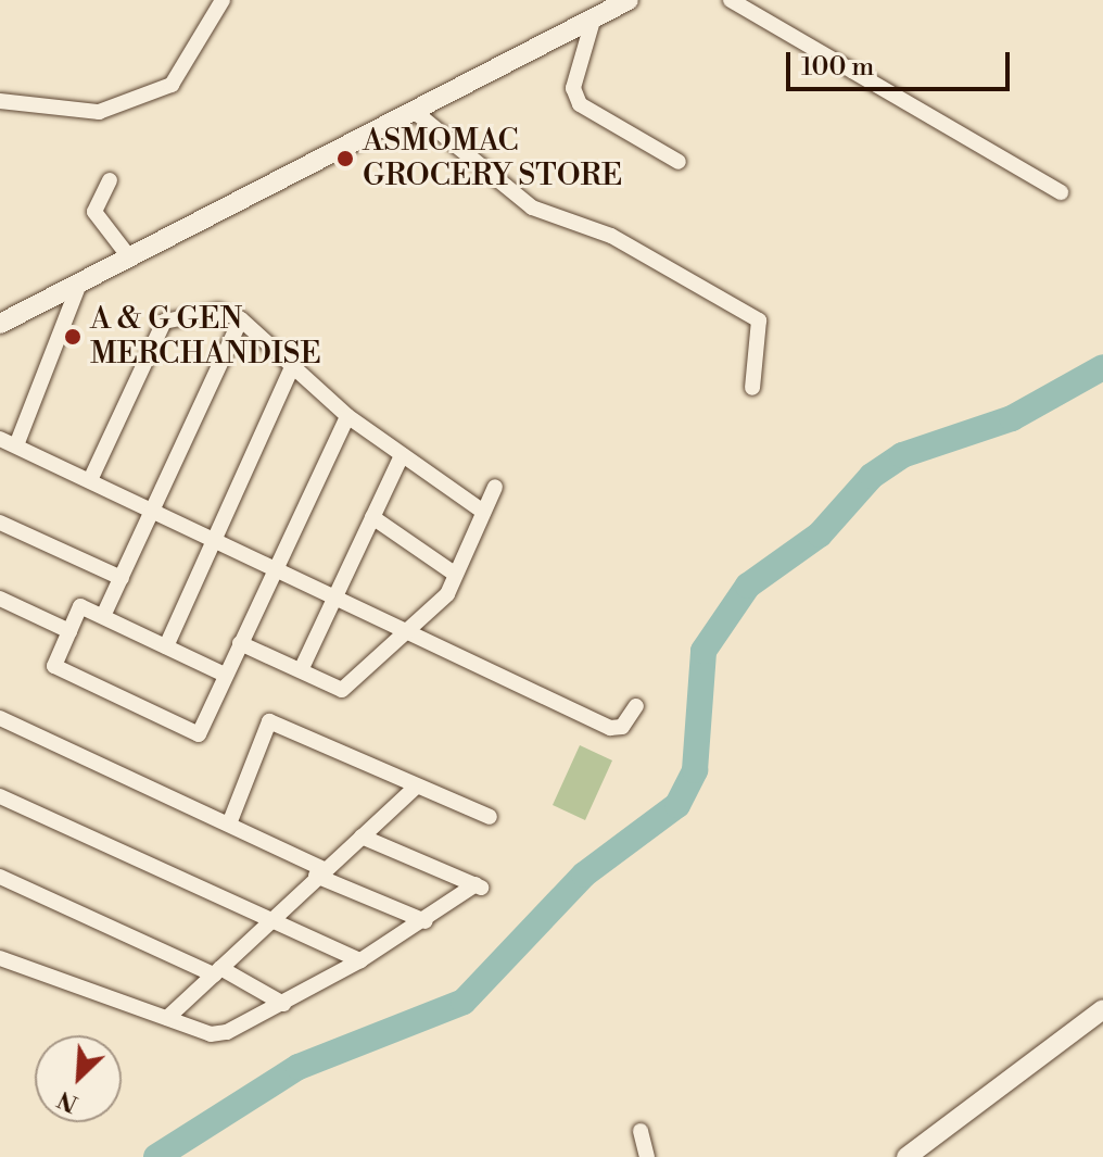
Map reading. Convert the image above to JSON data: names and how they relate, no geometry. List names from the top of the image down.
{
  "places": ["ASMOMAC GROCERY STORE", "A & G GEN MERCHANDISE"],
  "scale_bar": "100 m",
  "north": "bottom left"
}
